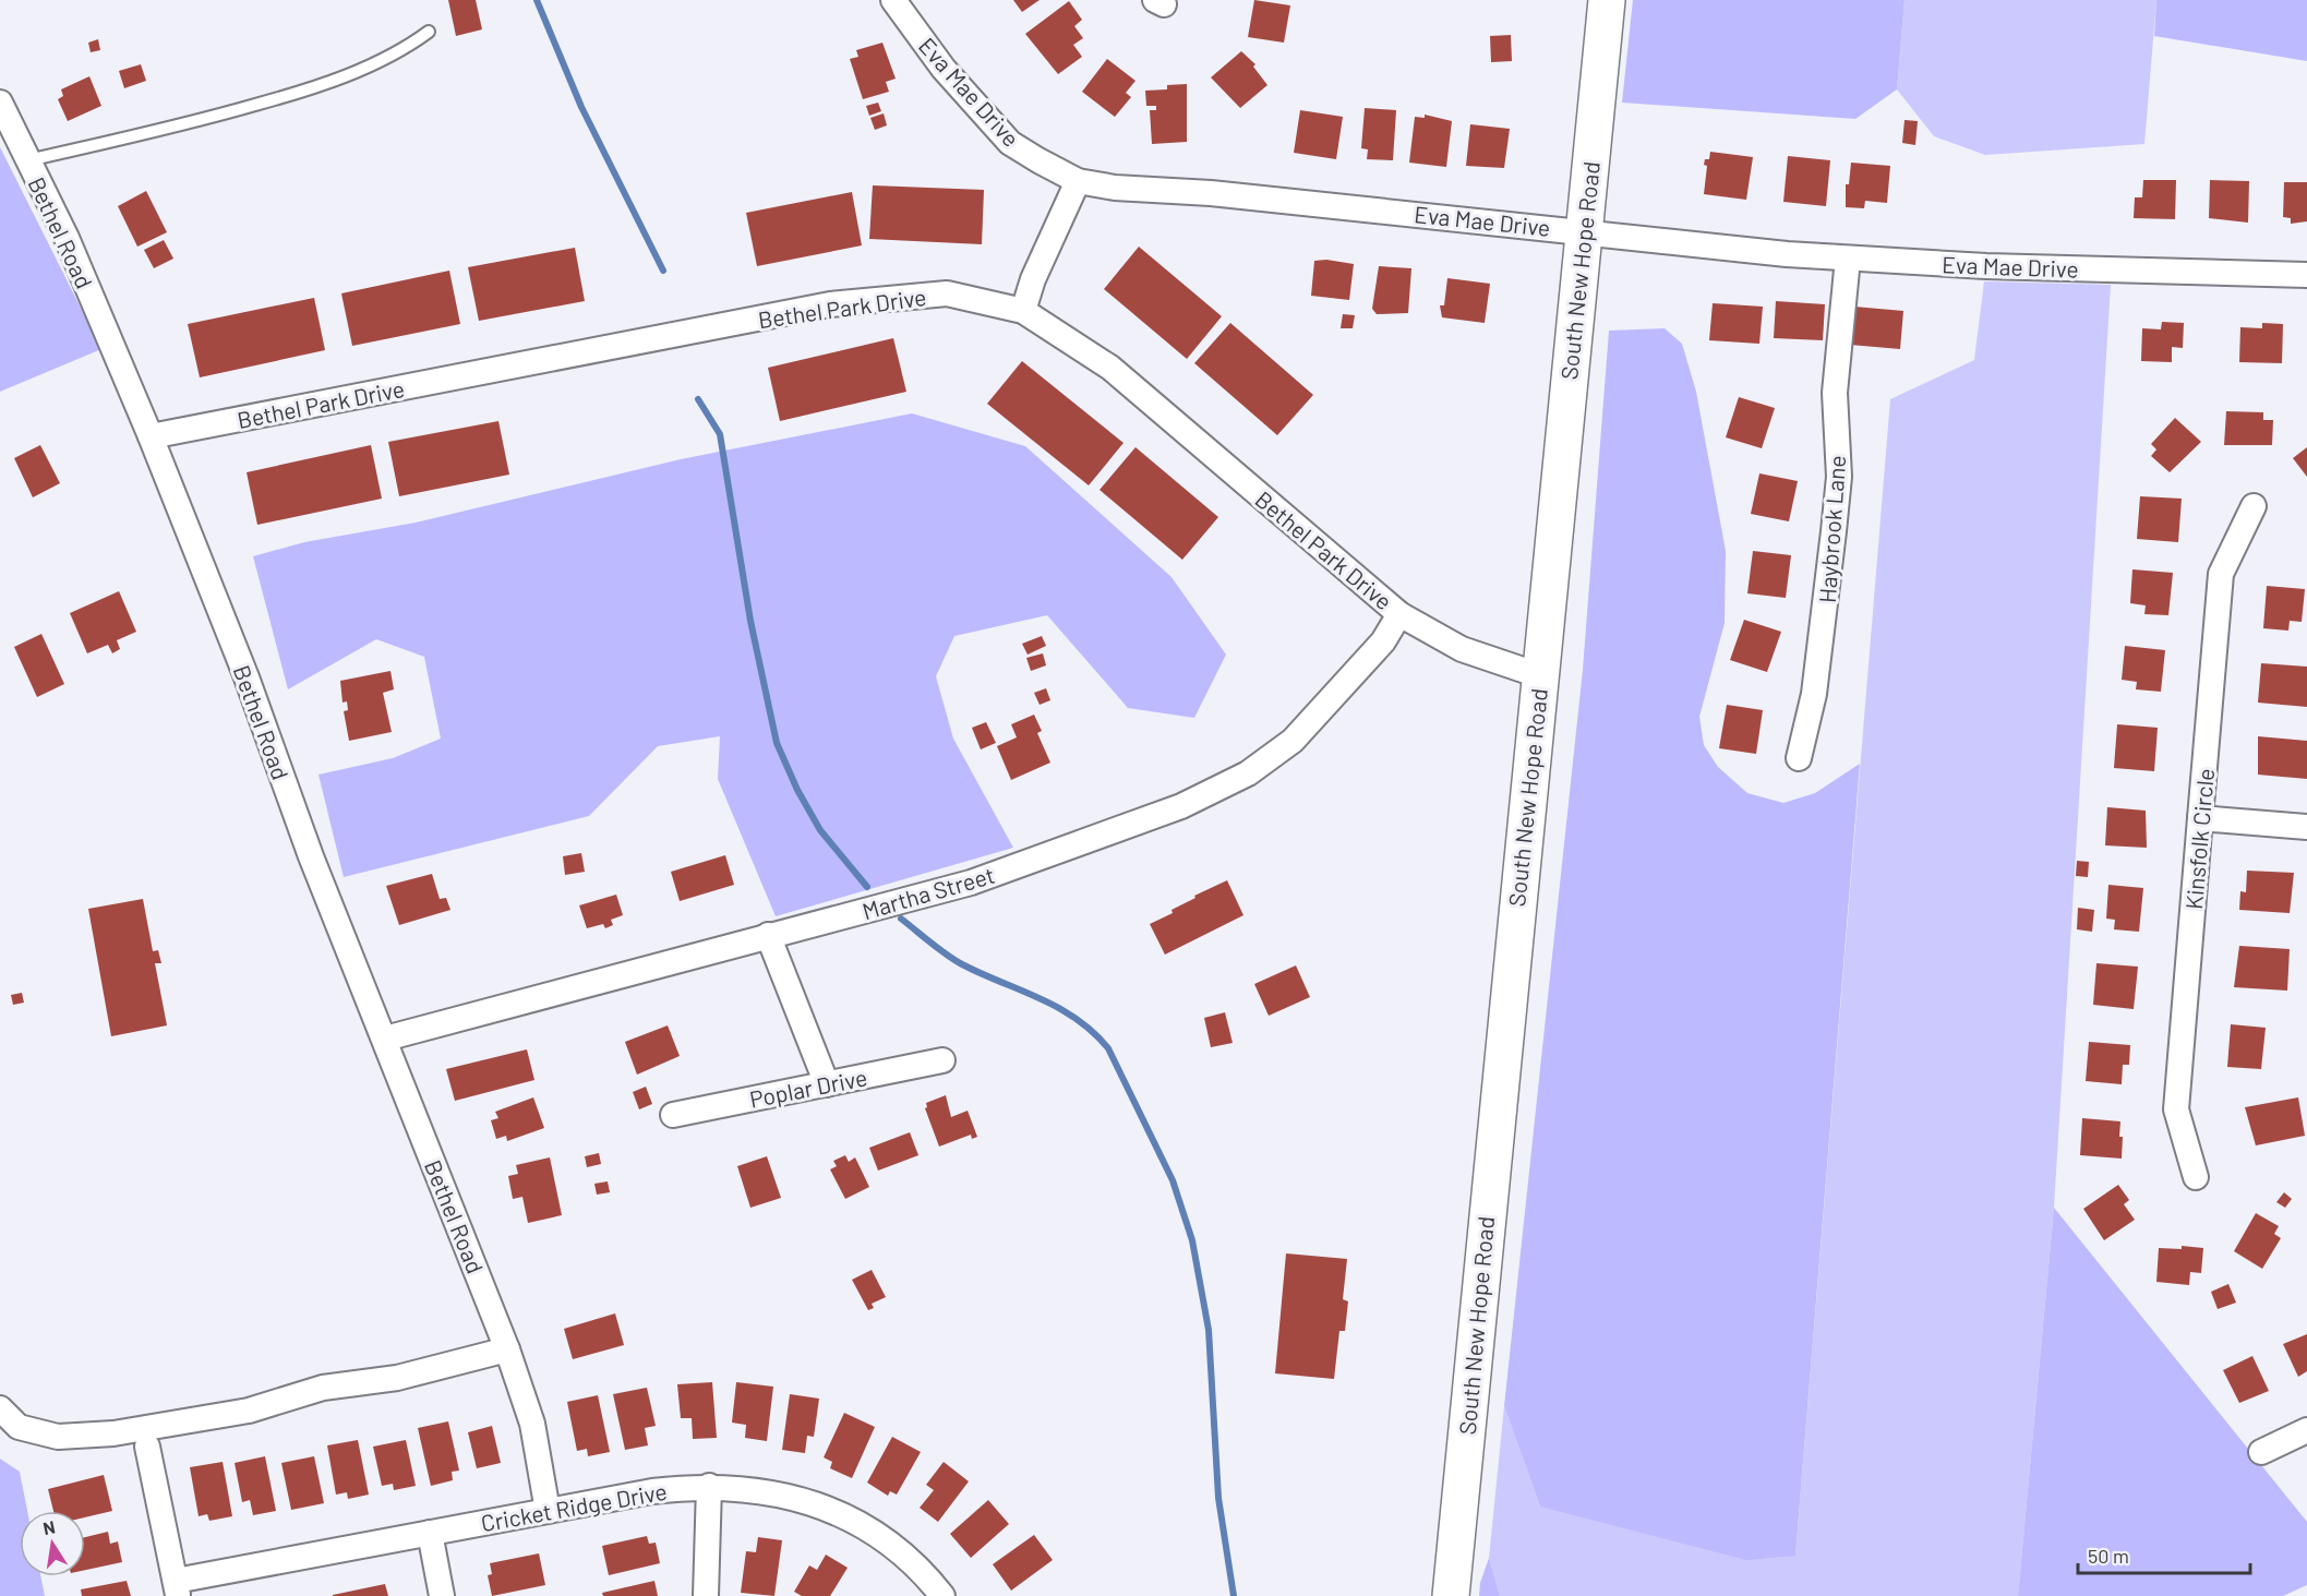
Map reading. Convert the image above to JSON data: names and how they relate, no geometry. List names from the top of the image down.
{
  "streets": {
    "main road": ["South New Hope Road"],
    "street": [
      "Eva Mae Drive",
      "Bethel Road",
      "Bethel Park Drive",
      "Haybrook Lane",
      "Kinsfolk Circle",
      "Martha Street",
      "Poplar Drive",
      "Cricket Ridge Drive"
    ]
  },
  "crossings": [
    ["Eva Mae Drive", "South New Hope Road"],
    ["Eva Mae Drive", "Haybrook Lane"],
    ["Bethel Road", "Bethel Park Drive"],
    ["Bethel Road", "Martha Street"],
    ["Bethel Road", "Cricket Ridge Drive"],
    ["South New Hope Road", "Bethel Park Drive"],
    ["Bethel Park Drive", "Martha Street"]
  ],
  "scale_bar": "50 m",
  "north": "top"
}
